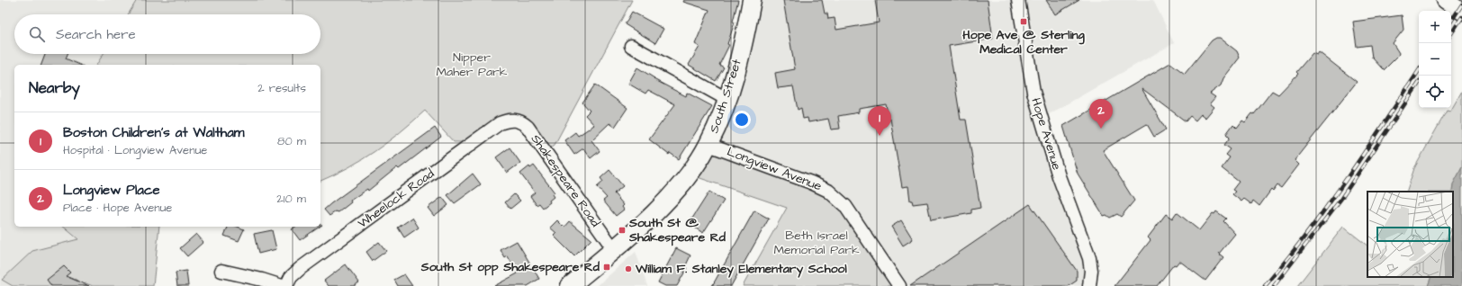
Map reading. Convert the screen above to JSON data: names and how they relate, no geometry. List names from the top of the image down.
{
  "streets": {
    "main road": ["South Street"],
    "street": [
      "Hope Avenue",
      "Longview Avenue",
      "Shakespeare Road",
      "Wheelock Road"
    ]
  },
  "crossings": [
    ["South Street", "Longview Avenue"],
    ["South Street", "Shakespeare Road"],
    ["Shakespeare Road", "Wheelock Road"]
  ],
  "parks": ["Nipper Maher Park", "Beth Israel Memorial Park"],
  "places": {
    "transit": ["Hope Ave @ Sterling Medical Center", "South St @ Shakespeare Rd", "South St opp Shakespeare Rd"],
    "other": ["William F. Stanley Elementary School"]
  },
  "page": {
    "map_buttons": ["+", "−"],
    "search": "Search here",
    "heading": ["Nearby", "2 results"],
    "pins": ["2", "1"],
    "list": [
      {
        "mark": "1",
        "name": "Boston Children's at Waltham",
        "note": "Hospital · Longview Avenue",
        "value": "80 m"
      },
      {
        "mark": "2",
        "name": "Longview Place",
        "note": "Place · Hope Avenue",
        "value": "210 m"
      }
    ]
  }
}
